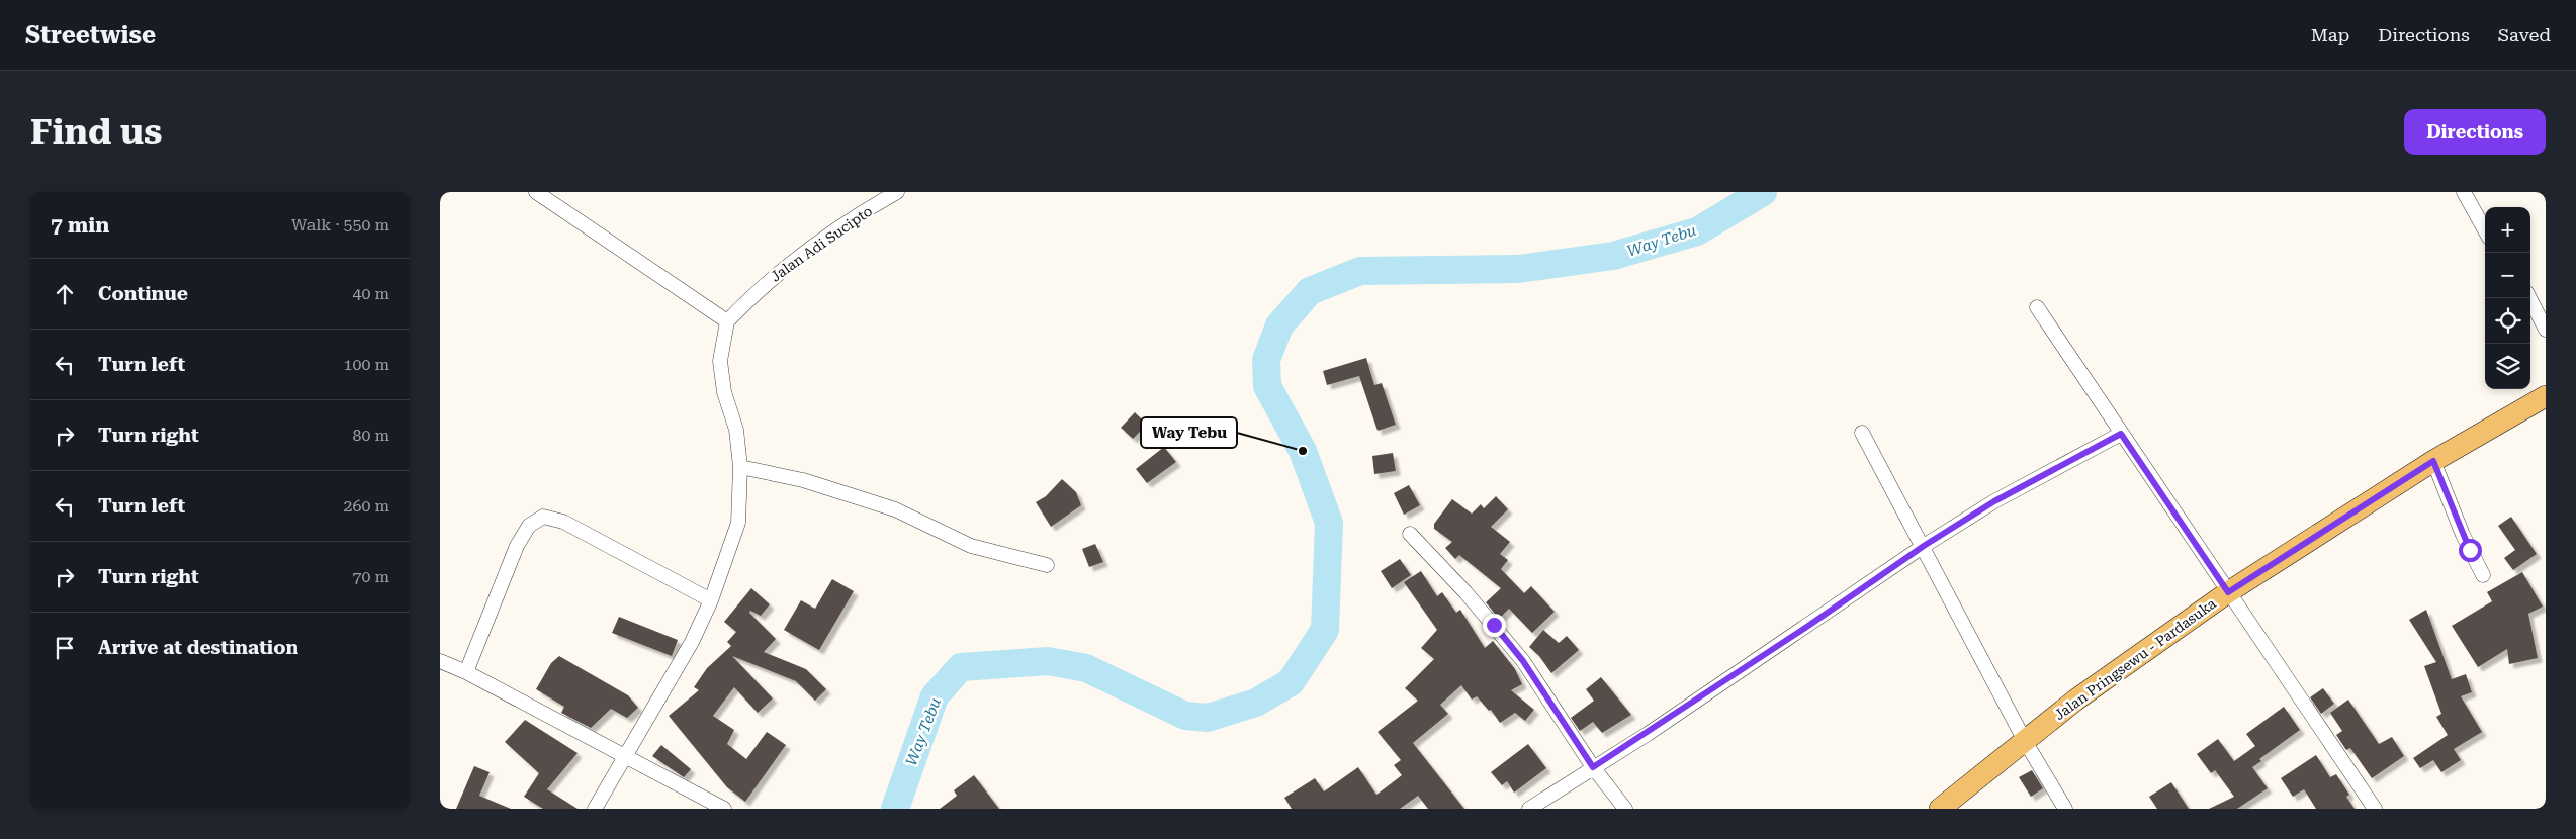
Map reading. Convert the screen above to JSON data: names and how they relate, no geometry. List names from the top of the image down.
{
  "streets": {
    "main road": ["Jalan Pringsewu - Pardasuka"],
    "street": ["Jalan Adi Sucipto"]
  },
  "water": ["Way Tebu"],
  "places": ["Way Tebu"],
  "page": {
    "header": "Streetwise",
    "nav": ["Map", "Directions", "Saved"],
    "buttons": "Directions",
    "title": "Find us",
    "heading": ["7 min", "Walk · 550 m"],
    "map_buttons": ["+", "−"],
    "list": [
      ["Continue", "40 m"],
      ["Turn left", "100 m"],
      ["Turn right", "80 m"],
      ["Turn left", "260 m"],
      ["Turn right", "70 m"],
      "Arrive at destination"
    ]
  }
}
